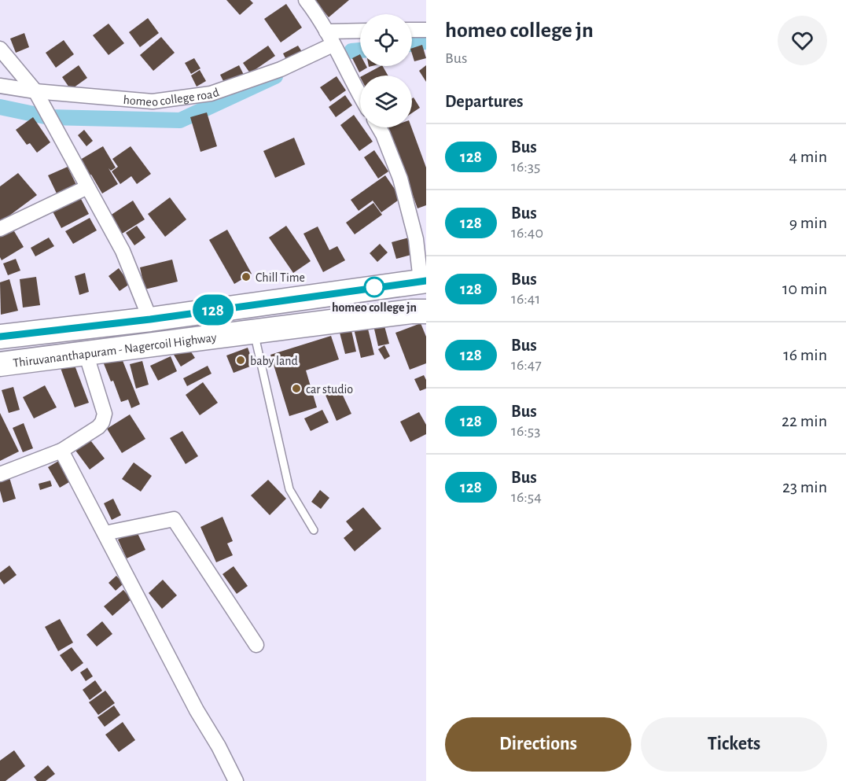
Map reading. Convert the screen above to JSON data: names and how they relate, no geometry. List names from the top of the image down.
{
  "streets": {
    "main road": ["Thiruvananthapuram - Nagercoil Highway"],
    "street": ["homeo college road"]
  },
  "places": [
    "Chill Time",
    "homeo college jn",
    "baby land",
    "car studio"
  ],
  "lines": ["bus line 128"],
  "page": {
    "on_map": "128",
    "heading": [
      ["homeo college jn", "Bus"],
      "Departures"
    ],
    "list": [
      {
        "mark": "128",
        "name": "Bus",
        "note": "16:35",
        "value": "4 min"
      },
      {
        "mark": "128",
        "name": "Bus",
        "note": "16:40",
        "value": "9 min"
      },
      {
        "mark": "128",
        "name": "Bus",
        "note": "16:41",
        "value": "10 min"
      },
      {
        "mark": "128",
        "name": "Bus",
        "note": "16:47",
        "value": "16 min"
      },
      {
        "mark": "128",
        "name": "Bus",
        "note": "16:53",
        "value": "22 min"
      },
      {
        "mark": "128",
        "name": "Bus",
        "note": "16:54",
        "value": "23 min"
      }
    ],
    "buttons": ["Directions", "Tickets"]
  }
}
